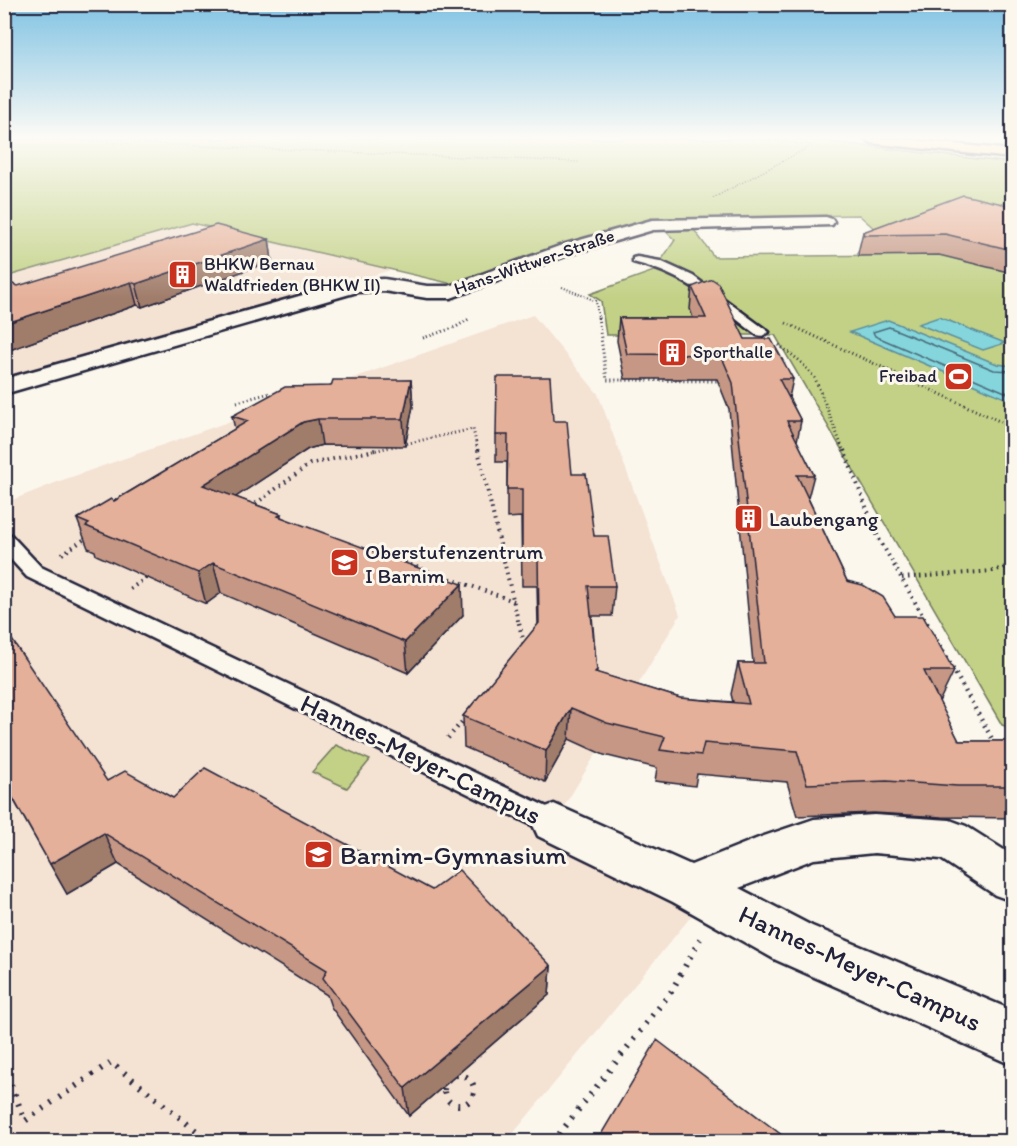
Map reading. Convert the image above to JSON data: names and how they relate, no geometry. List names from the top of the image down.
{
  "streets": {
    "street": ["Hans-Wittwer-Straße", "Hannes-Meyer-Campus"]
  },
  "places": {
    "building": ["BHKW Bernau Waldfrieden (BHKW II)", "Sporthalle", "Laubengang"],
    "sports": ["Freibad"],
    "school or university": ["Oberstufenzentrum I Barnim", "Barnim-Gymnasium"]
  }
}
